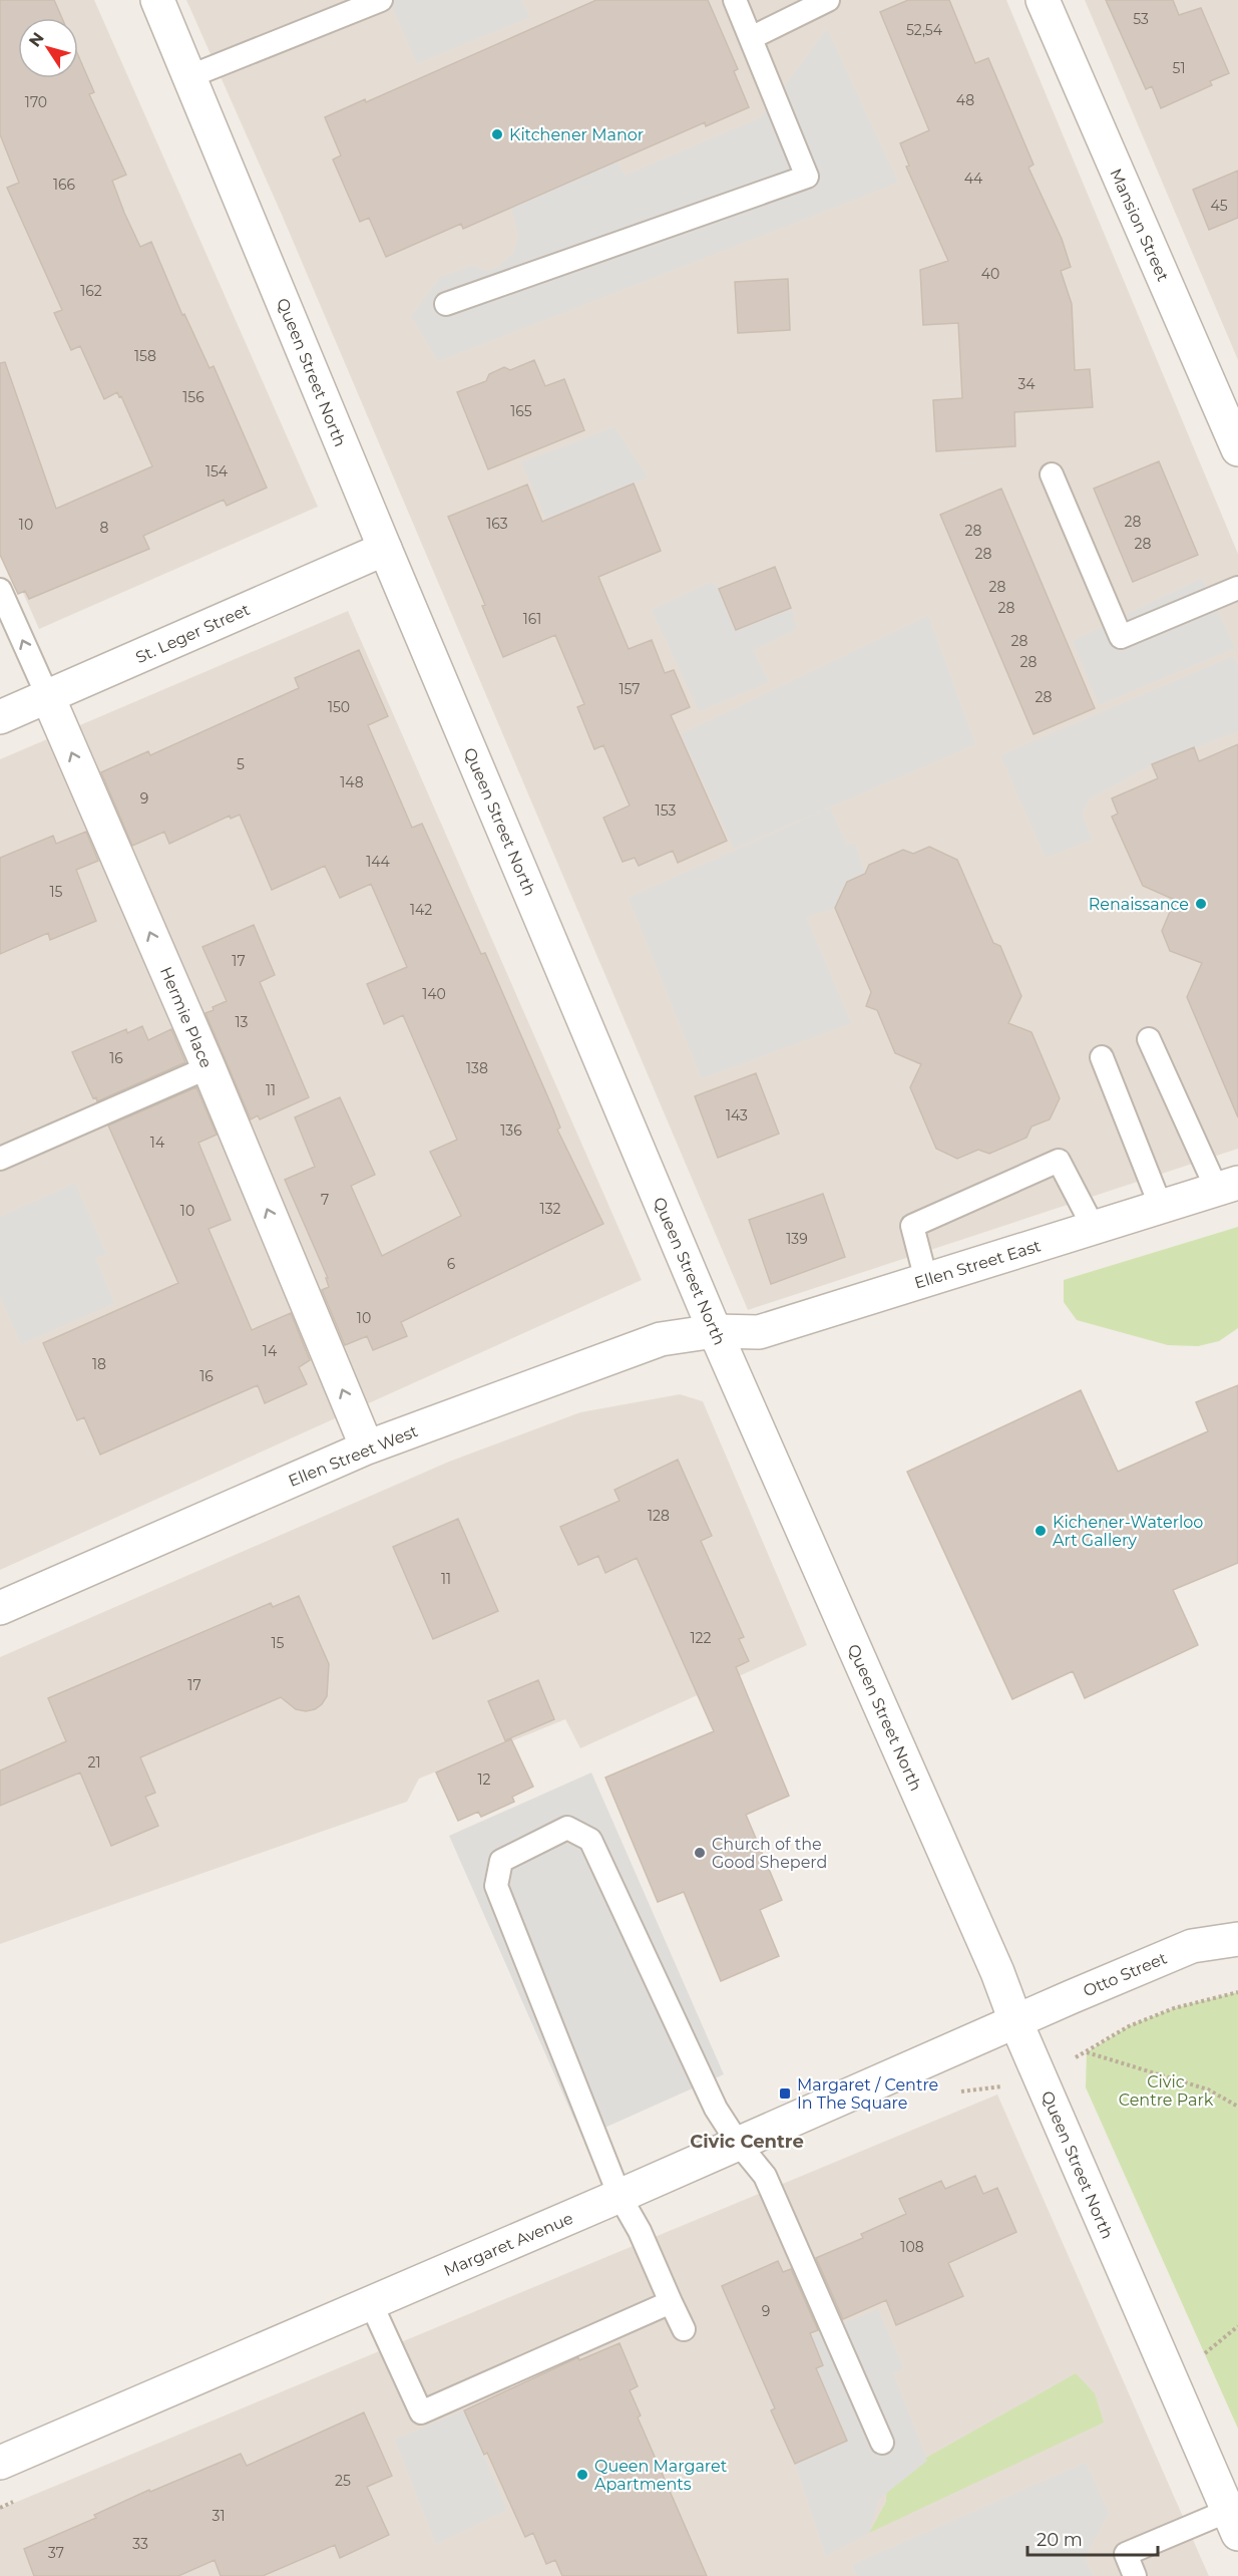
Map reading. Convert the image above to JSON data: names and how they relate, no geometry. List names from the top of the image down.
{
  "streets": {
    "street": [
      "Mansion Street",
      "Queen Street North",
      "St. Leger Street",
      "Hermie Place",
      "Ellen Street East",
      "Ellen Street West",
      "Otto Street",
      "Margaret Avenue"
    ]
  },
  "crossings": [
    ["Queen Street North", "St. Leger Street"],
    ["Queen Street North", "Ellen Street East"],
    ["Queen Street North", "Ellen Street West"],
    ["Queen Street North", "Otto Street"],
    ["Queen Street North", "Margaret Avenue"],
    ["St. Leger Street", "Hermie Place"],
    ["Hermie Place", "Ellen Street West"],
    ["Ellen Street East", "Ellen Street West"],
    ["Otto Street", "Margaret Avenue"]
  ],
  "one_way": ["Hermie Place"],
  "districts": ["Civic Centre"],
  "parks": ["Civic Centre Park"],
  "places": {
    "other": [
      "Kitchener Manor",
      "Renaissance",
      "Kichener-Waterloo Art Gallery",
      "Church of the Good Sheperd",
      "Queen Margaret Apartments"
    ],
    "transit": ["Margaret / Centre In The Square"]
  },
  "house_numbers": [
    "53",
    "52,54",
    "51",
    "48",
    "170",
    "44",
    "166",
    "45",
    "40",
    "162",
    "158",
    "34",
    "156",
    "165",
    "154",
    "28",
    "163",
    "10",
    "8",
    "28",
    "28",
    "28",
    "28",
    "28",
    "161",
    "28",
    "28",
    "157",
    "28",
    "150",
    "5",
    "148",
    "9",
    "153",
    "144",
    "15",
    "142",
    "17",
    "140",
    "13",
    "16",
    "138",
    "11",
    "143",
    "136",
    "14",
    "7",
    "132",
    "10",
    "139",
    "6",
    "10",
    "14",
    "18",
    "16",
    "128",
    "11",
    "122",
    "15",
    "17",
    "21",
    "12",
    "108",
    "9",
    "25",
    "31",
    "33",
    "37"
  ],
  "scale_bar": "20 m",
  "north": "top left"
}
